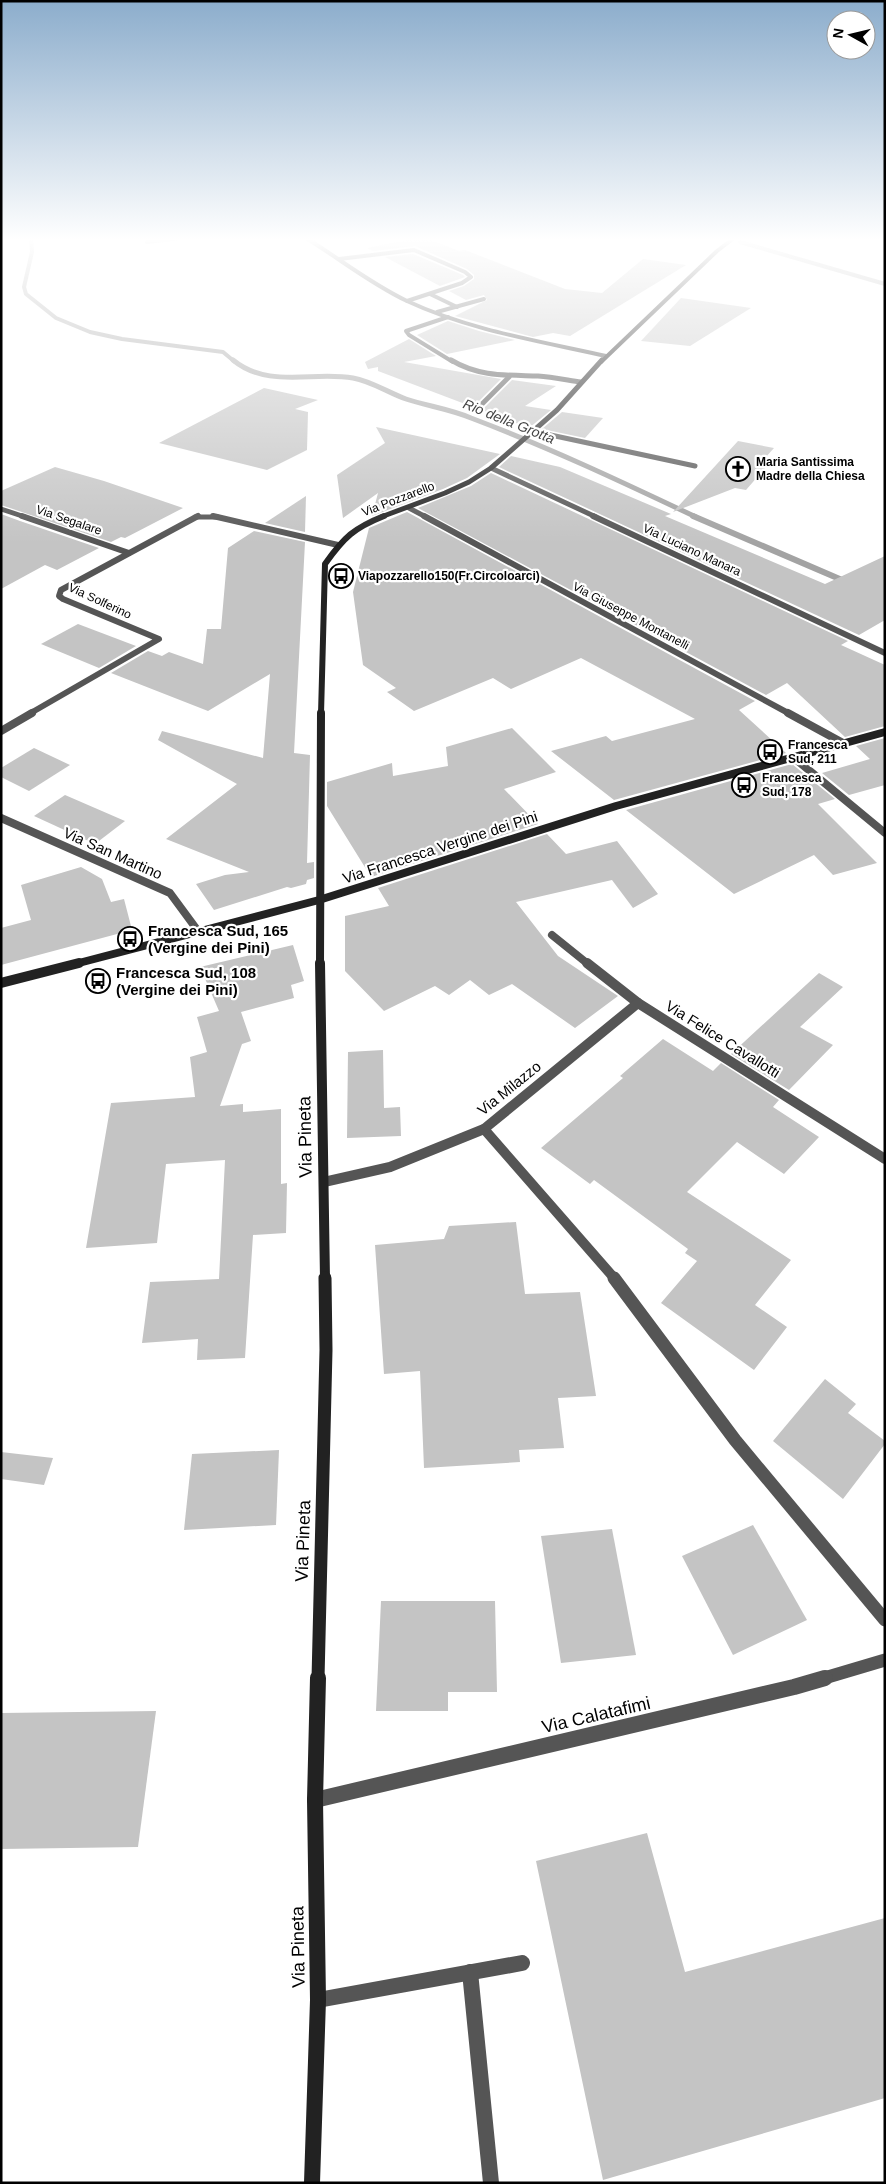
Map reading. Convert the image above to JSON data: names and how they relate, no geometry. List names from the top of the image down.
{
  "streets": {
    "street": [
      "Via Pozzarello",
      "Via Segalare",
      "Via Luciano Manara",
      "Via Solferino",
      "Via Giuseppe Montanelli",
      "Via Francesca Vergine dei Pini",
      "Via San Martino",
      "Via Felice Cavallotti",
      "Via Milazzo",
      "Via Pineta",
      "Via Calatafimi"
    ]
  },
  "crossings": [
    ["Via Pozzarello", "Via Luciano Manara"],
    ["Via Pozzarello", "Via Solferino"],
    ["Via Pozzarello", "Via Giuseppe Montanelli"],
    ["Via Pozzarello", "Via Francesca Vergine dei Pini"],
    ["Via Pozzarello", "Via Pineta"],
    ["Via Segalare", "Via Solferino"],
    ["Via Giuseppe Montanelli", "Via Francesca Vergine dei Pini"],
    ["Via Francesca Vergine dei Pini", "Via San Martino"],
    ["Via Francesca Vergine dei Pini", "Via Pineta"],
    ["Via Felice Cavallotti", "Via Milazzo"],
    ["Via Milazzo", "Via Pineta"],
    ["Via Pineta", "Via Calatafimi"]
  ],
  "water": ["Rio della Grotta"],
  "places": {
    "church": ["Maria Santissima Madre della Chiesa"],
    "bus stop": [
      "Viapozzarello150(Fr.Circoloarci)",
      "Francesca Sud, 211",
      "Francesca Sud, 178",
      "Francesca Sud, 165 (Vergine dei Pini)",
      "Francesca Sud, 108 (Vergine dei Pini)"
    ]
  },
  "north": "left"
}
